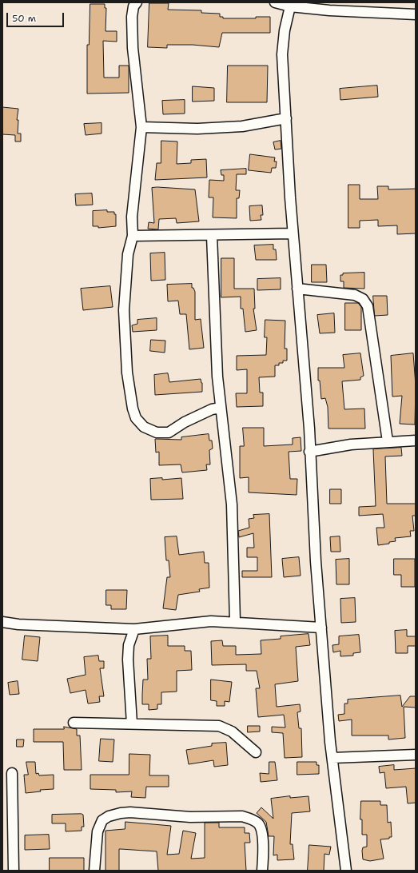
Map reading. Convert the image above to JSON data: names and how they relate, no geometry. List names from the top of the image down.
{
  "scale_bar": "50 m"
}
